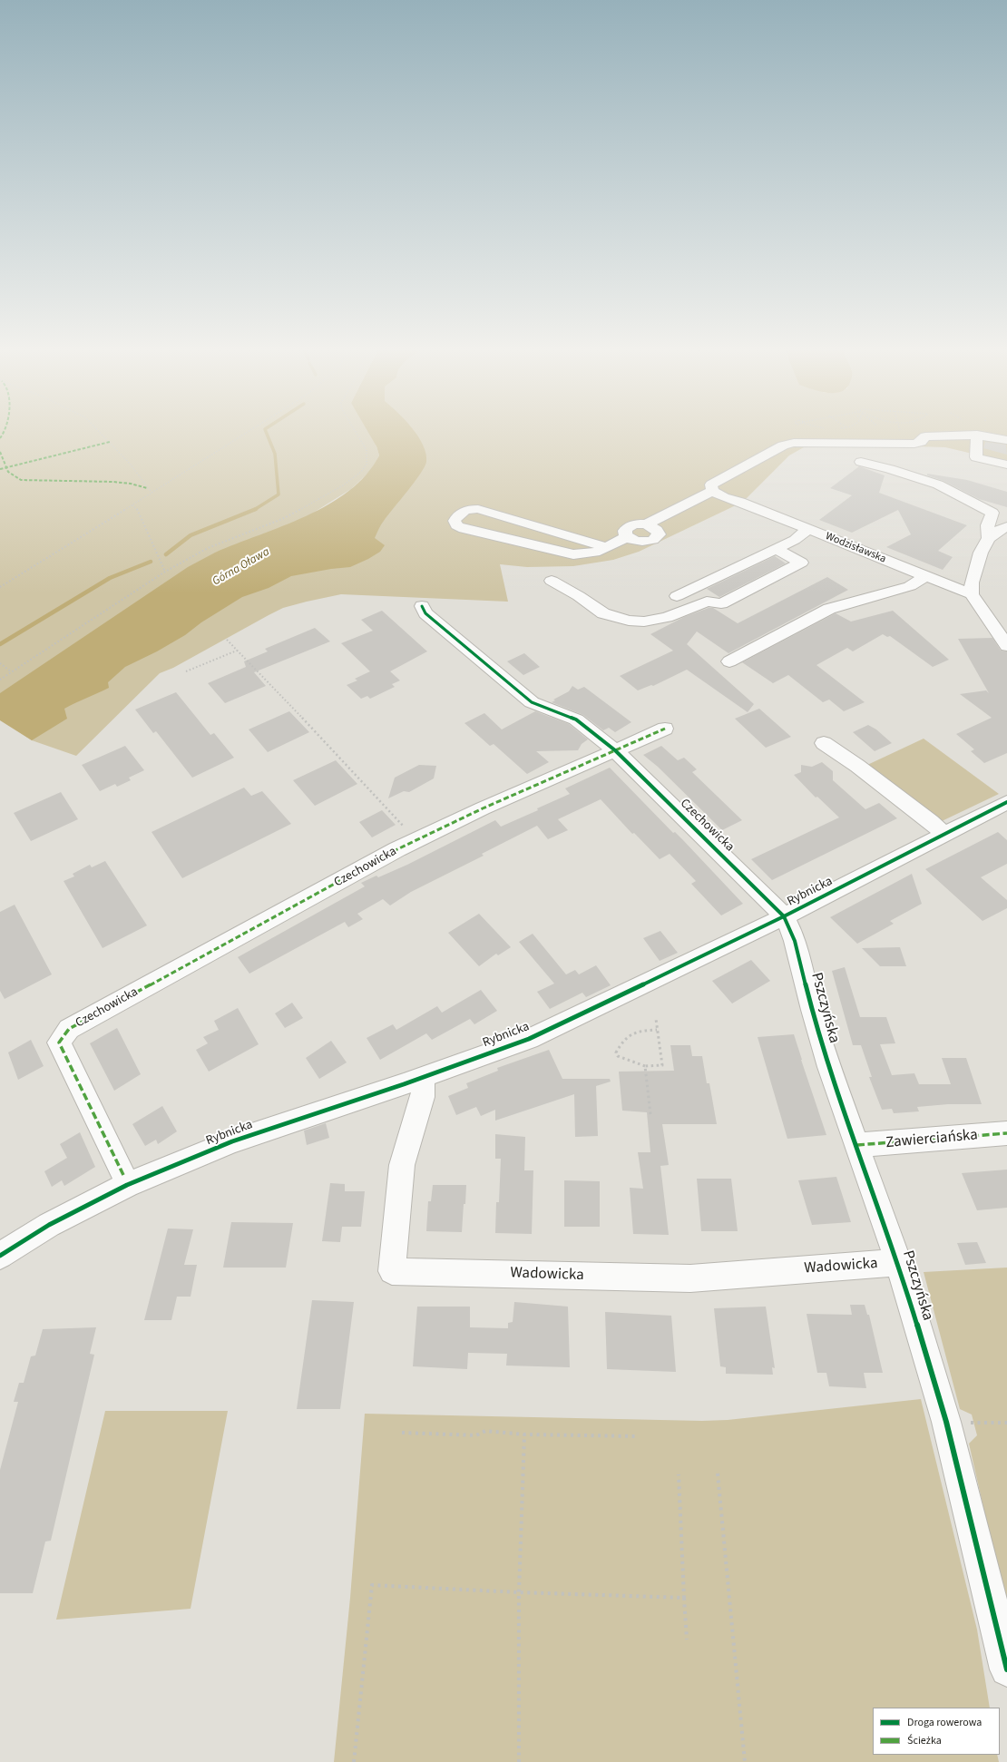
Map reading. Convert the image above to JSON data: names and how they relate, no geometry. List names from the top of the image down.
{
  "streets": {
    "street": [
      "Wodzisławska",
      "Czechowicka",
      "Rybnicka",
      "Pszczyńska",
      "Zawierciańska",
      "Wadowicka"
    ]
  },
  "crossings": [
    ["Czechowicka", "Rybnicka"],
    ["Czechowicka", "Pszczyńska"],
    ["Rybnicka", "Pszczyńska"],
    ["Rybnicka", "Wadowicka"],
    ["Pszczyńska", "Zawierciańska"],
    ["Pszczyńska", "Wadowicka"]
  ],
  "water": ["Górna Oława"],
  "legend": ["Droga rowerowa", "Ścieżka"]
}
